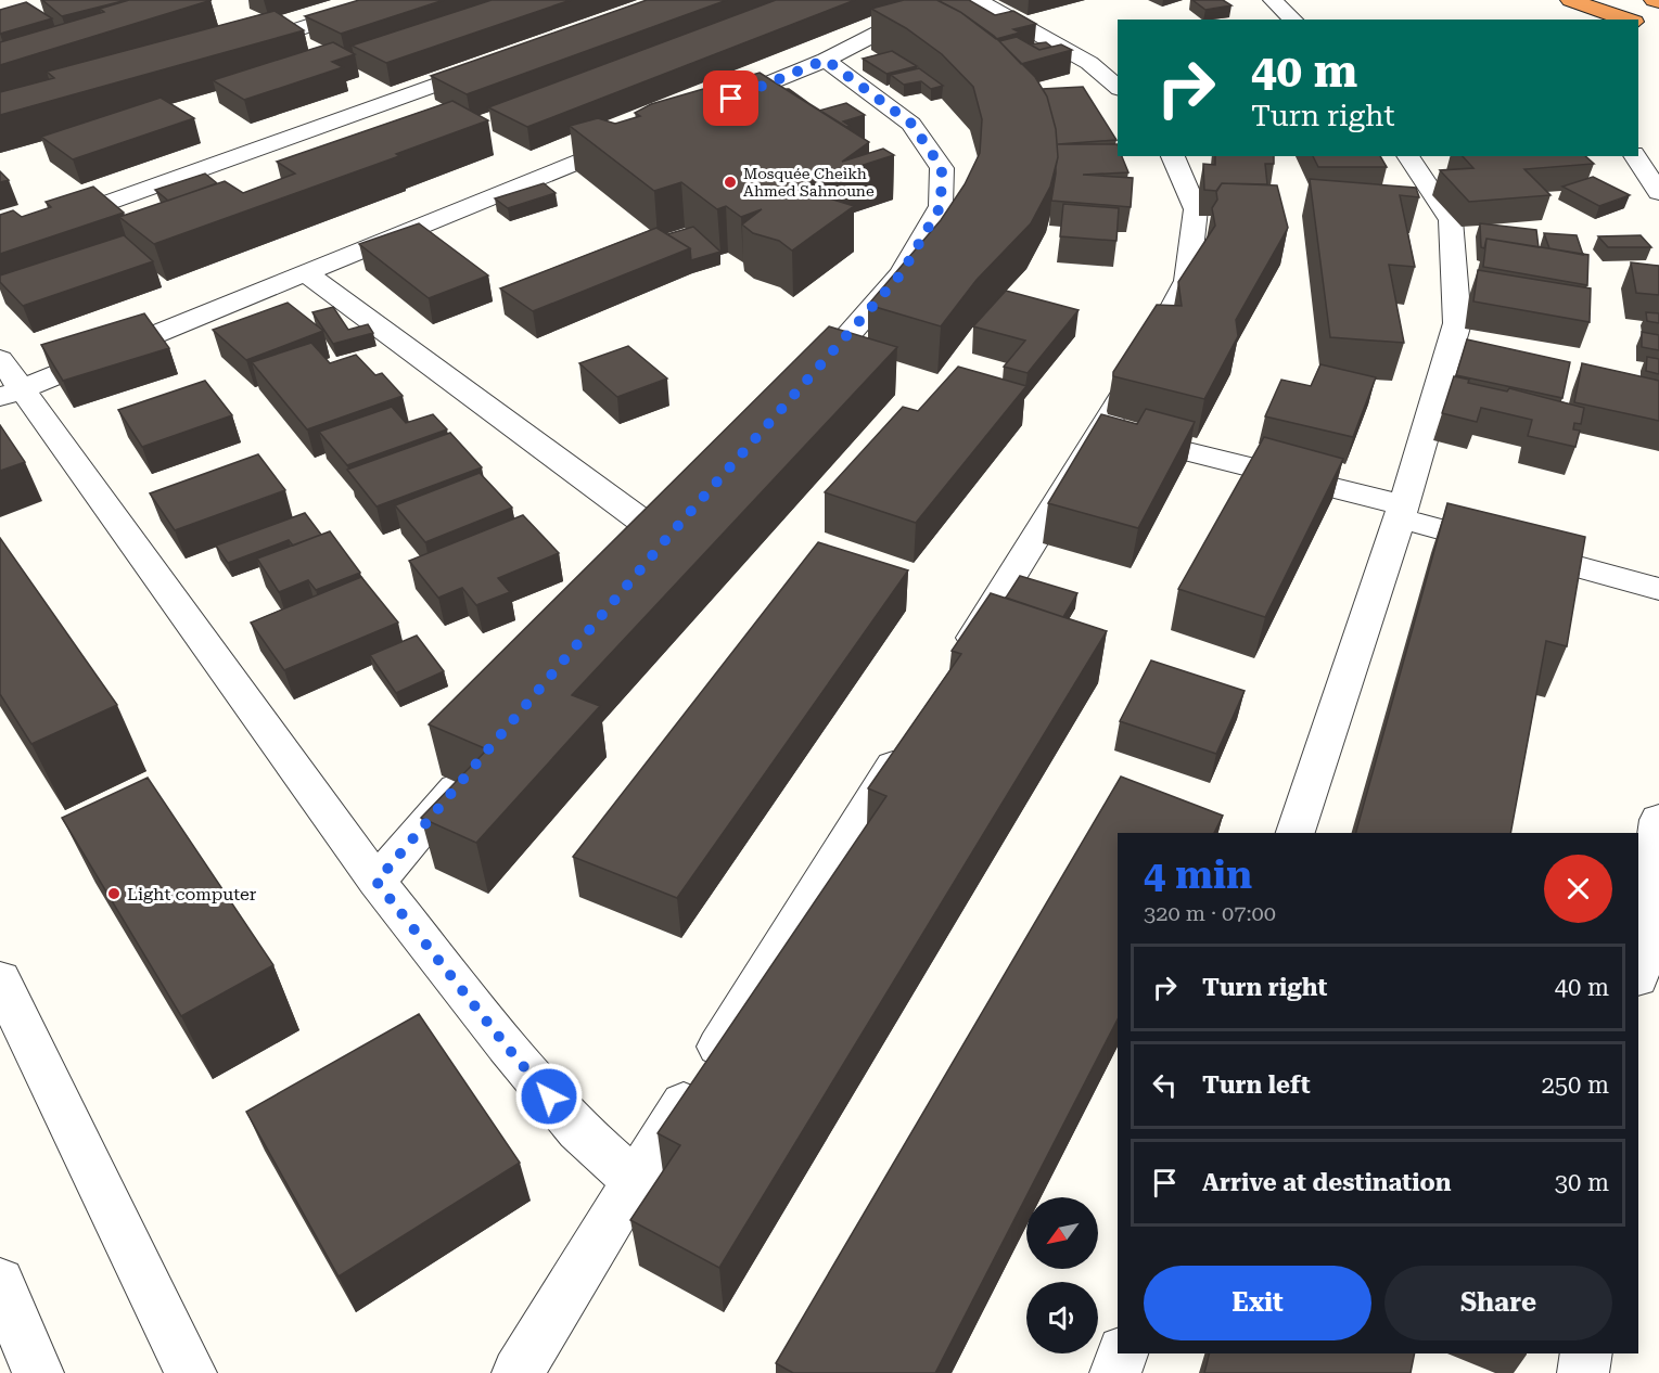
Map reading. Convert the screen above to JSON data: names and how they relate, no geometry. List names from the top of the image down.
{
  "places": ["Mosquée Cheikh Ahmed Sahnoune", "Light computer"],
  "north": "bottom left",
  "page": {
    "turn": ["40 m", "Turn right"],
    "heading": ["4 min", "320 m · 07:00"],
    "list": [
      {
        "name": "Turn right",
        "value": "40 m"
      },
      {
        "name": "Turn left",
        "value": "250 m"
      },
      {
        "name": "Arrive at destination",
        "value": "30 m"
      }
    ],
    "buttons": ["Exit", "Share"]
  }
}
